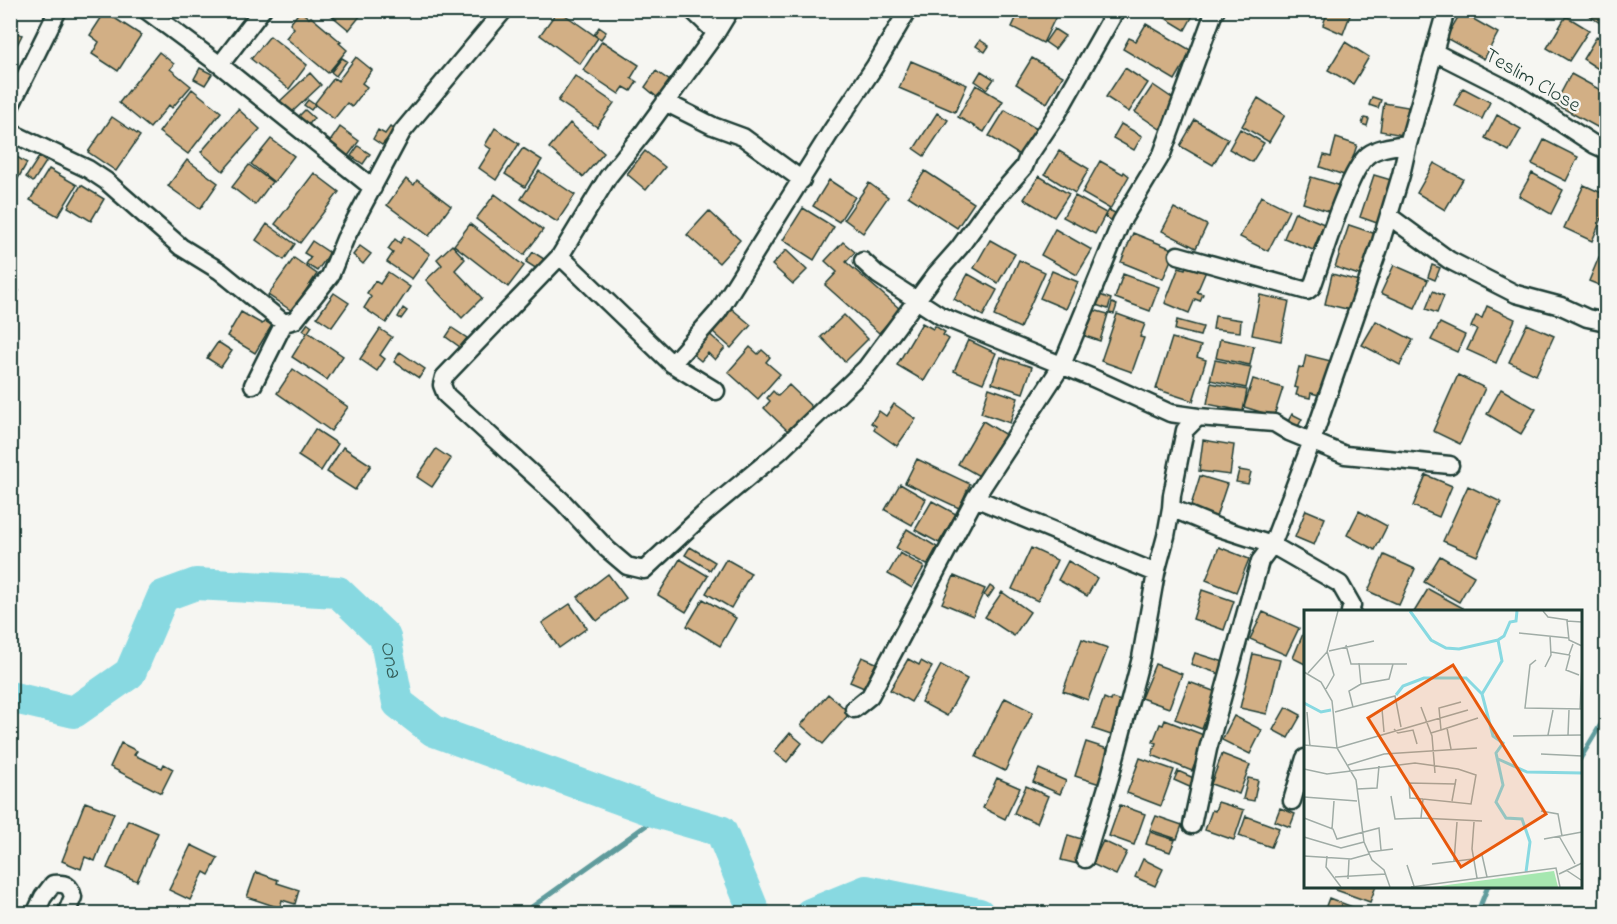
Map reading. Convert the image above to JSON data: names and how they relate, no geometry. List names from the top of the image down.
{
  "streets": {
    "street": ["Teslim Close"]
  },
  "water": ["Ona"]
}
